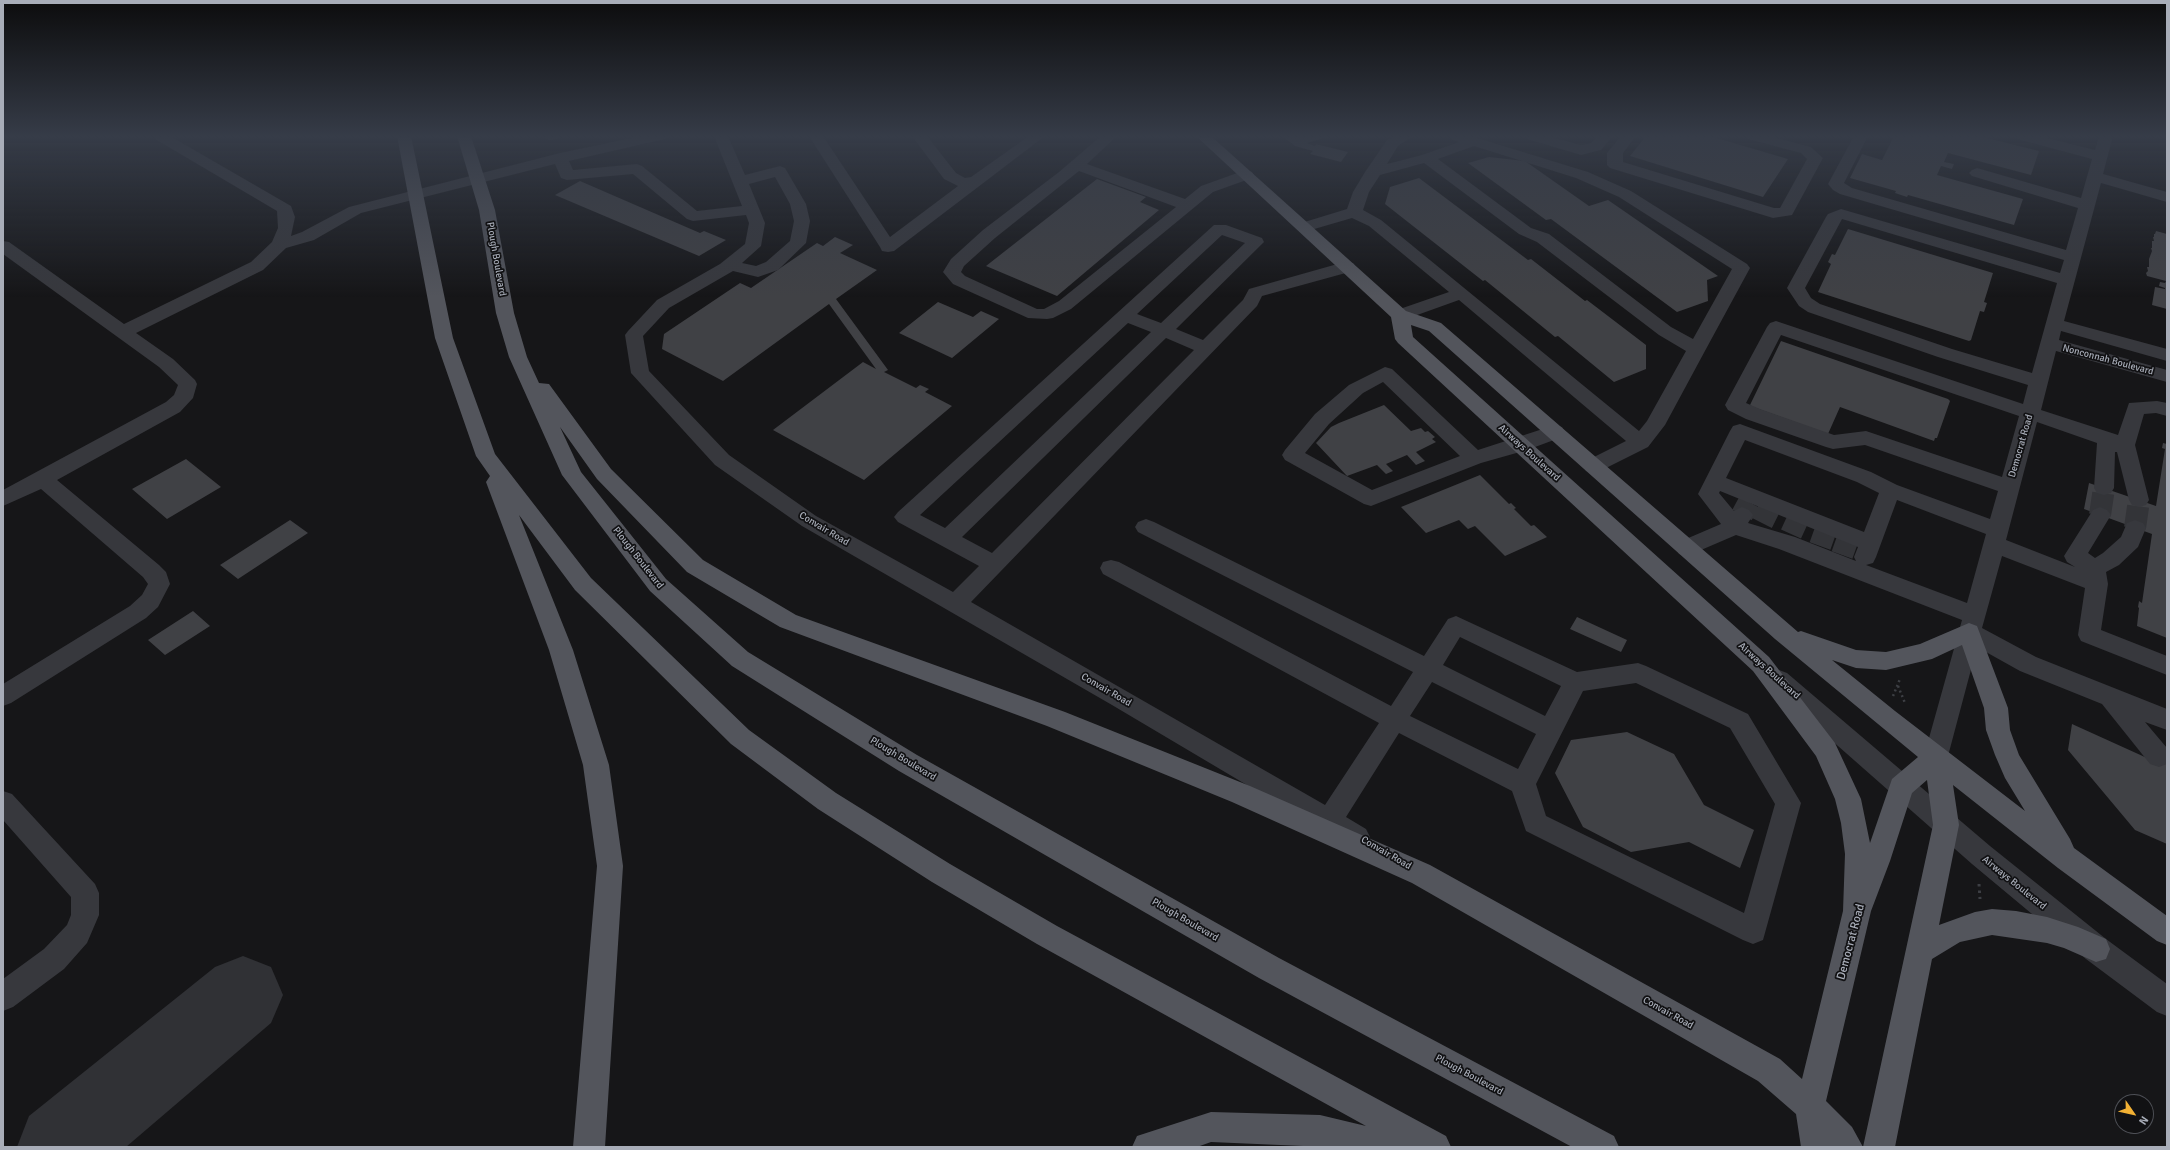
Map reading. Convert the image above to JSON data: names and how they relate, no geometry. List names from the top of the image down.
{
  "streets": {
    "main road": [
      "Plough Boulevard",
      "Democrat Road",
      "Airways Boulevard",
      "Convair Road"
    ],
    "street": ["Nonconnah Boulevard"]
  },
  "crossings": [
    ["Nonconnah Boulevard", "Democrat Road"],
    ["Democrat Road", "Airways Boulevard"],
    ["Democrat Road", "Convair Road"]
  ],
  "north": "bottom right"
}
